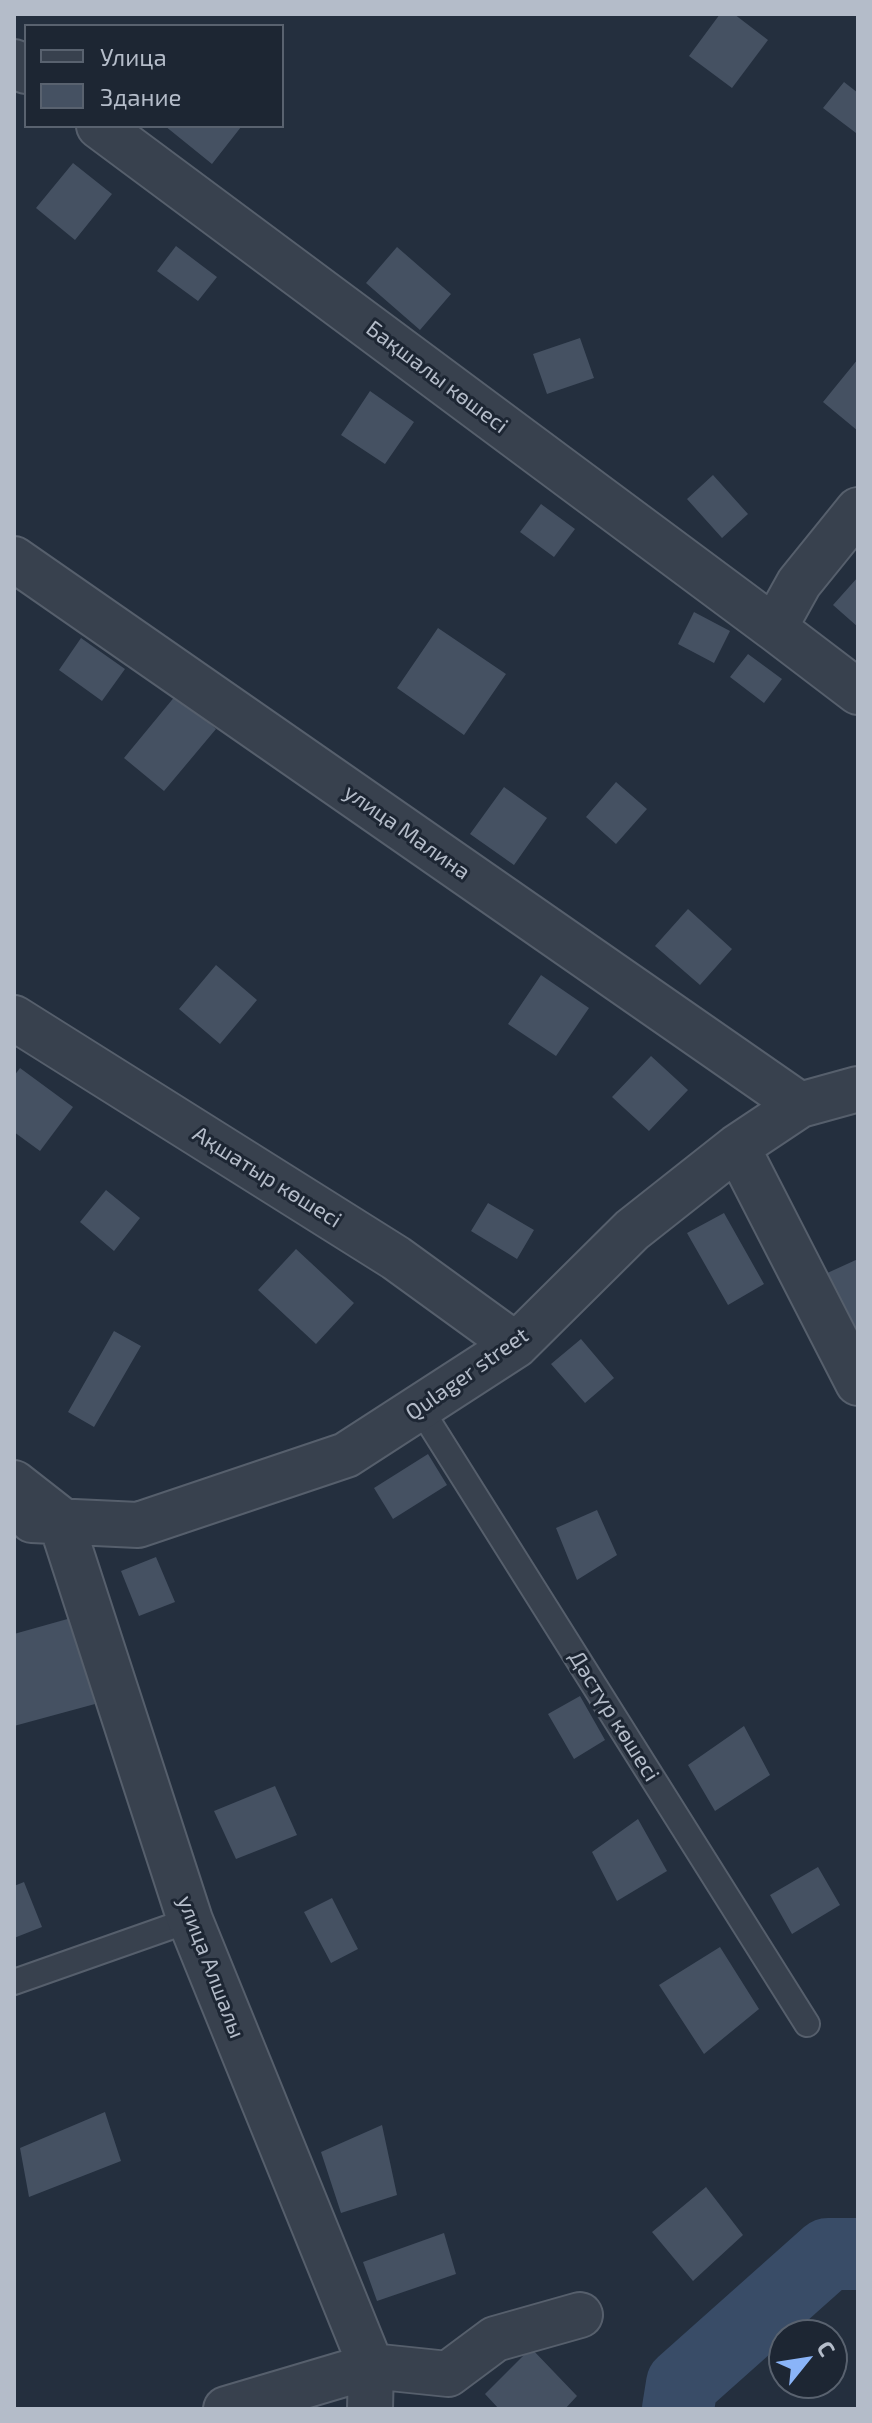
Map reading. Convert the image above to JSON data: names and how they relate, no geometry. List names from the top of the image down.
{
  "streets": {
    "street": [
      "Бақшалы көшесі",
      "улица Малина",
      "Ақшатыр көшесі",
      "Qulager street",
      "улица Алшалы"
    ],
    "lane": ["Дәстүр көшесі"]
  },
  "crossings": [
    ["улица Малина", "Qulager street"],
    ["Ақшатыр көшесі", "Qulager street"],
    ["Qulager street", "Дәстүр көшесі"],
    ["Qulager street", "улица Алшалы"]
  ],
  "legend": ["Улица", "Здание"],
  "north": "top right"
}
